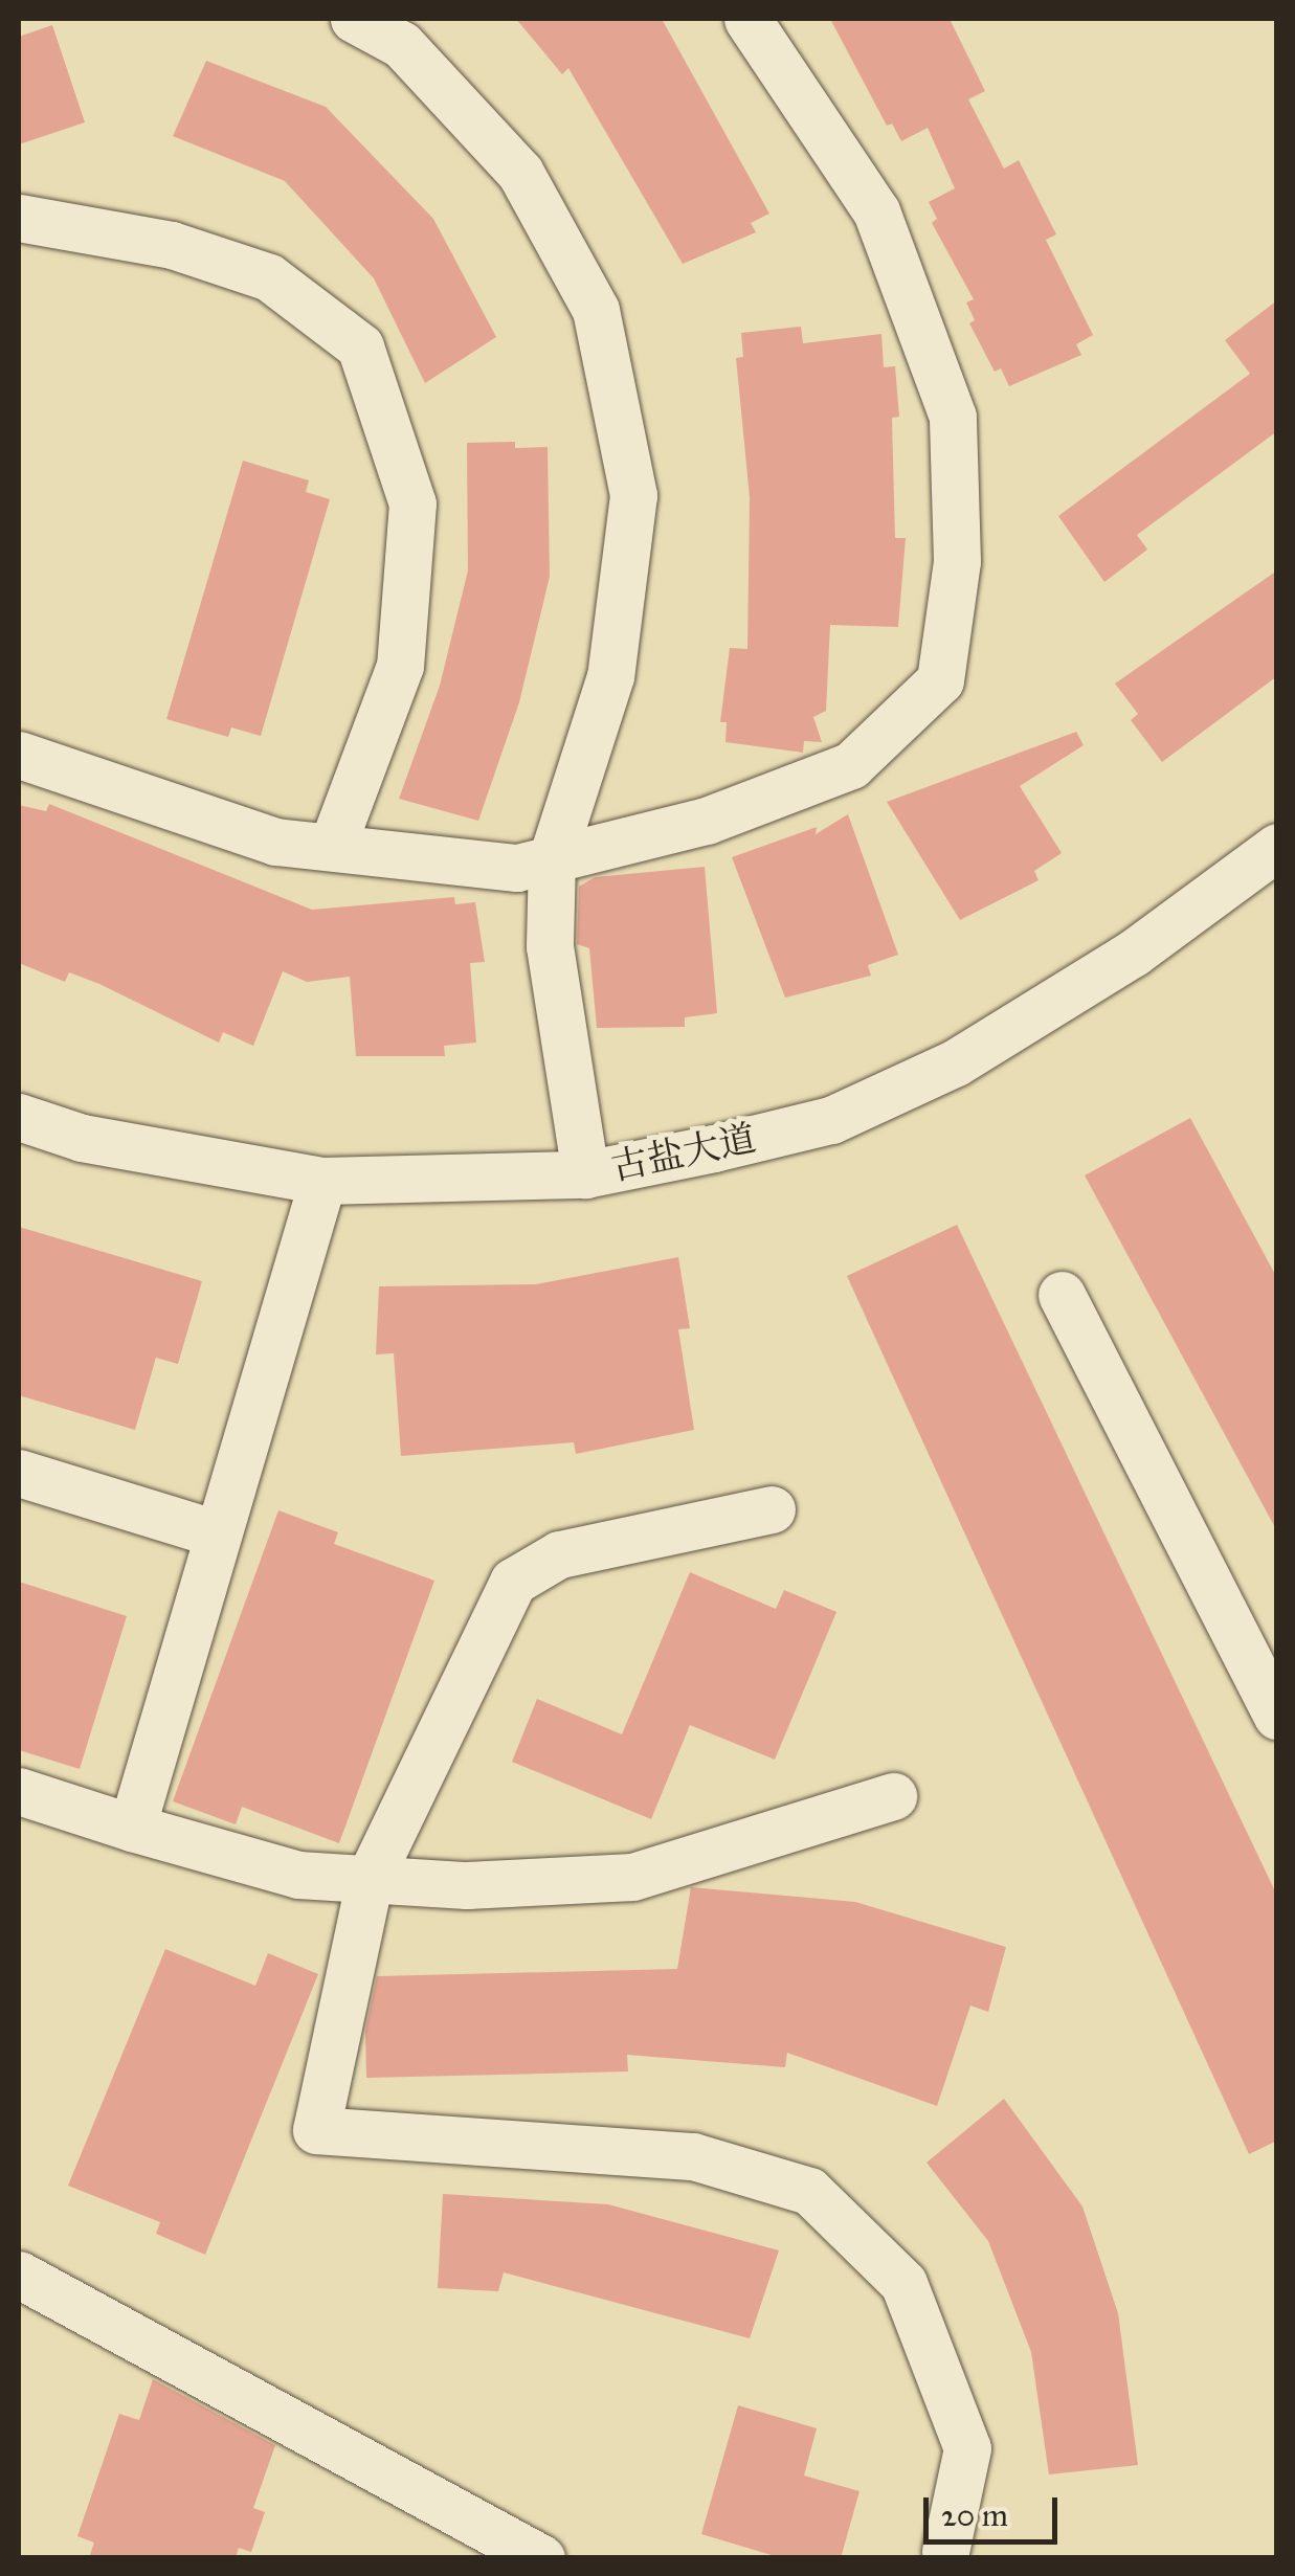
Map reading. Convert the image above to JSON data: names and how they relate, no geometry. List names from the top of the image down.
{
  "streets": {
    "street": ["古盐大道"]
  },
  "scale_bar": "20 m"
}
